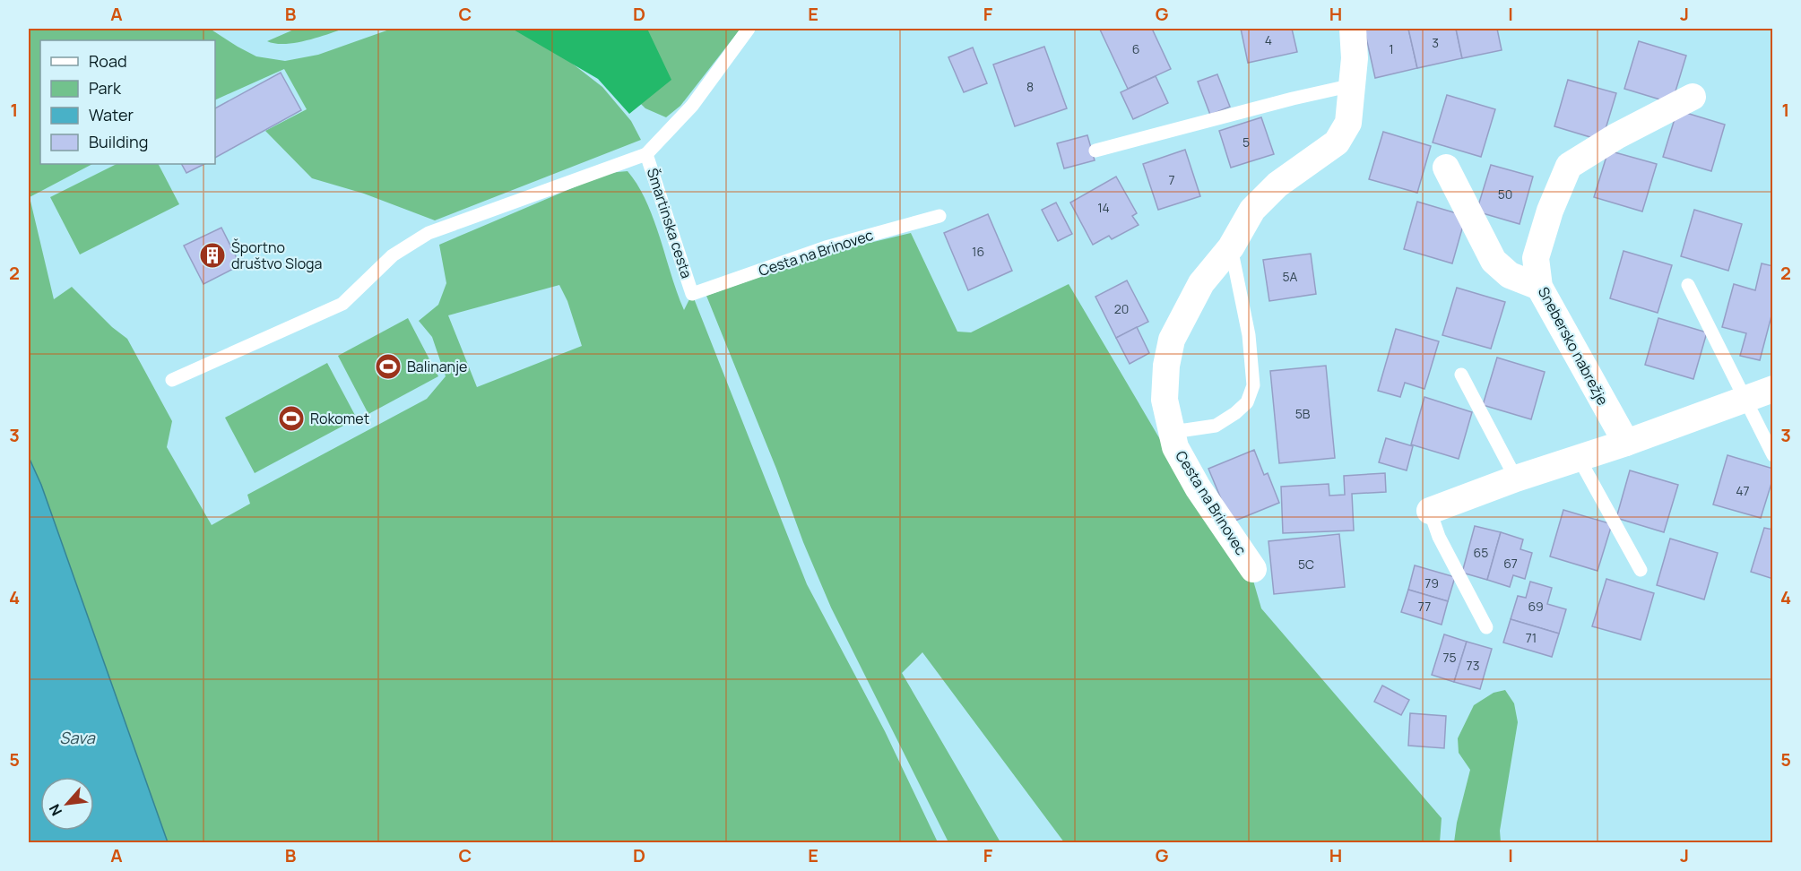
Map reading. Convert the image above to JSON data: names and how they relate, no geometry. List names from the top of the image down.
{
  "streets": {
    "street": ["Cesta na Brinovec", "Snebersko nabrežje"],
    "lane": ["Šmartinska cesta"]
  },
  "crossings": [
    ["Šmartinska cesta", "Cesta na Brinovec"]
  ],
  "water": ["Sava"],
  "places": {
    "building": ["Športno društvo Sloga"],
    "sports": ["Balinanje", "Rokomet"]
  },
  "house_numbers": [
    "4",
    "3",
    "6",
    "1",
    "8",
    "5",
    "7",
    "50",
    "14",
    "16",
    "5A",
    "20",
    "5B",
    "47",
    "65",
    "67",
    "5C",
    "79",
    "77",
    "69",
    "71",
    "75",
    "73"
  ],
  "legend": [
    "Road",
    "Park",
    "Water",
    "Building"
  ],
  "north": "bottom left",
  "grid": {
    "columns": [
      "A",
      "B",
      "C",
      "D",
      "E",
      "F",
      "G",
      "H",
      "I",
      "J"
    ],
    "rows": [
      "1",
      "2",
      "3",
      "4",
      "5"
    ]
  }
}
